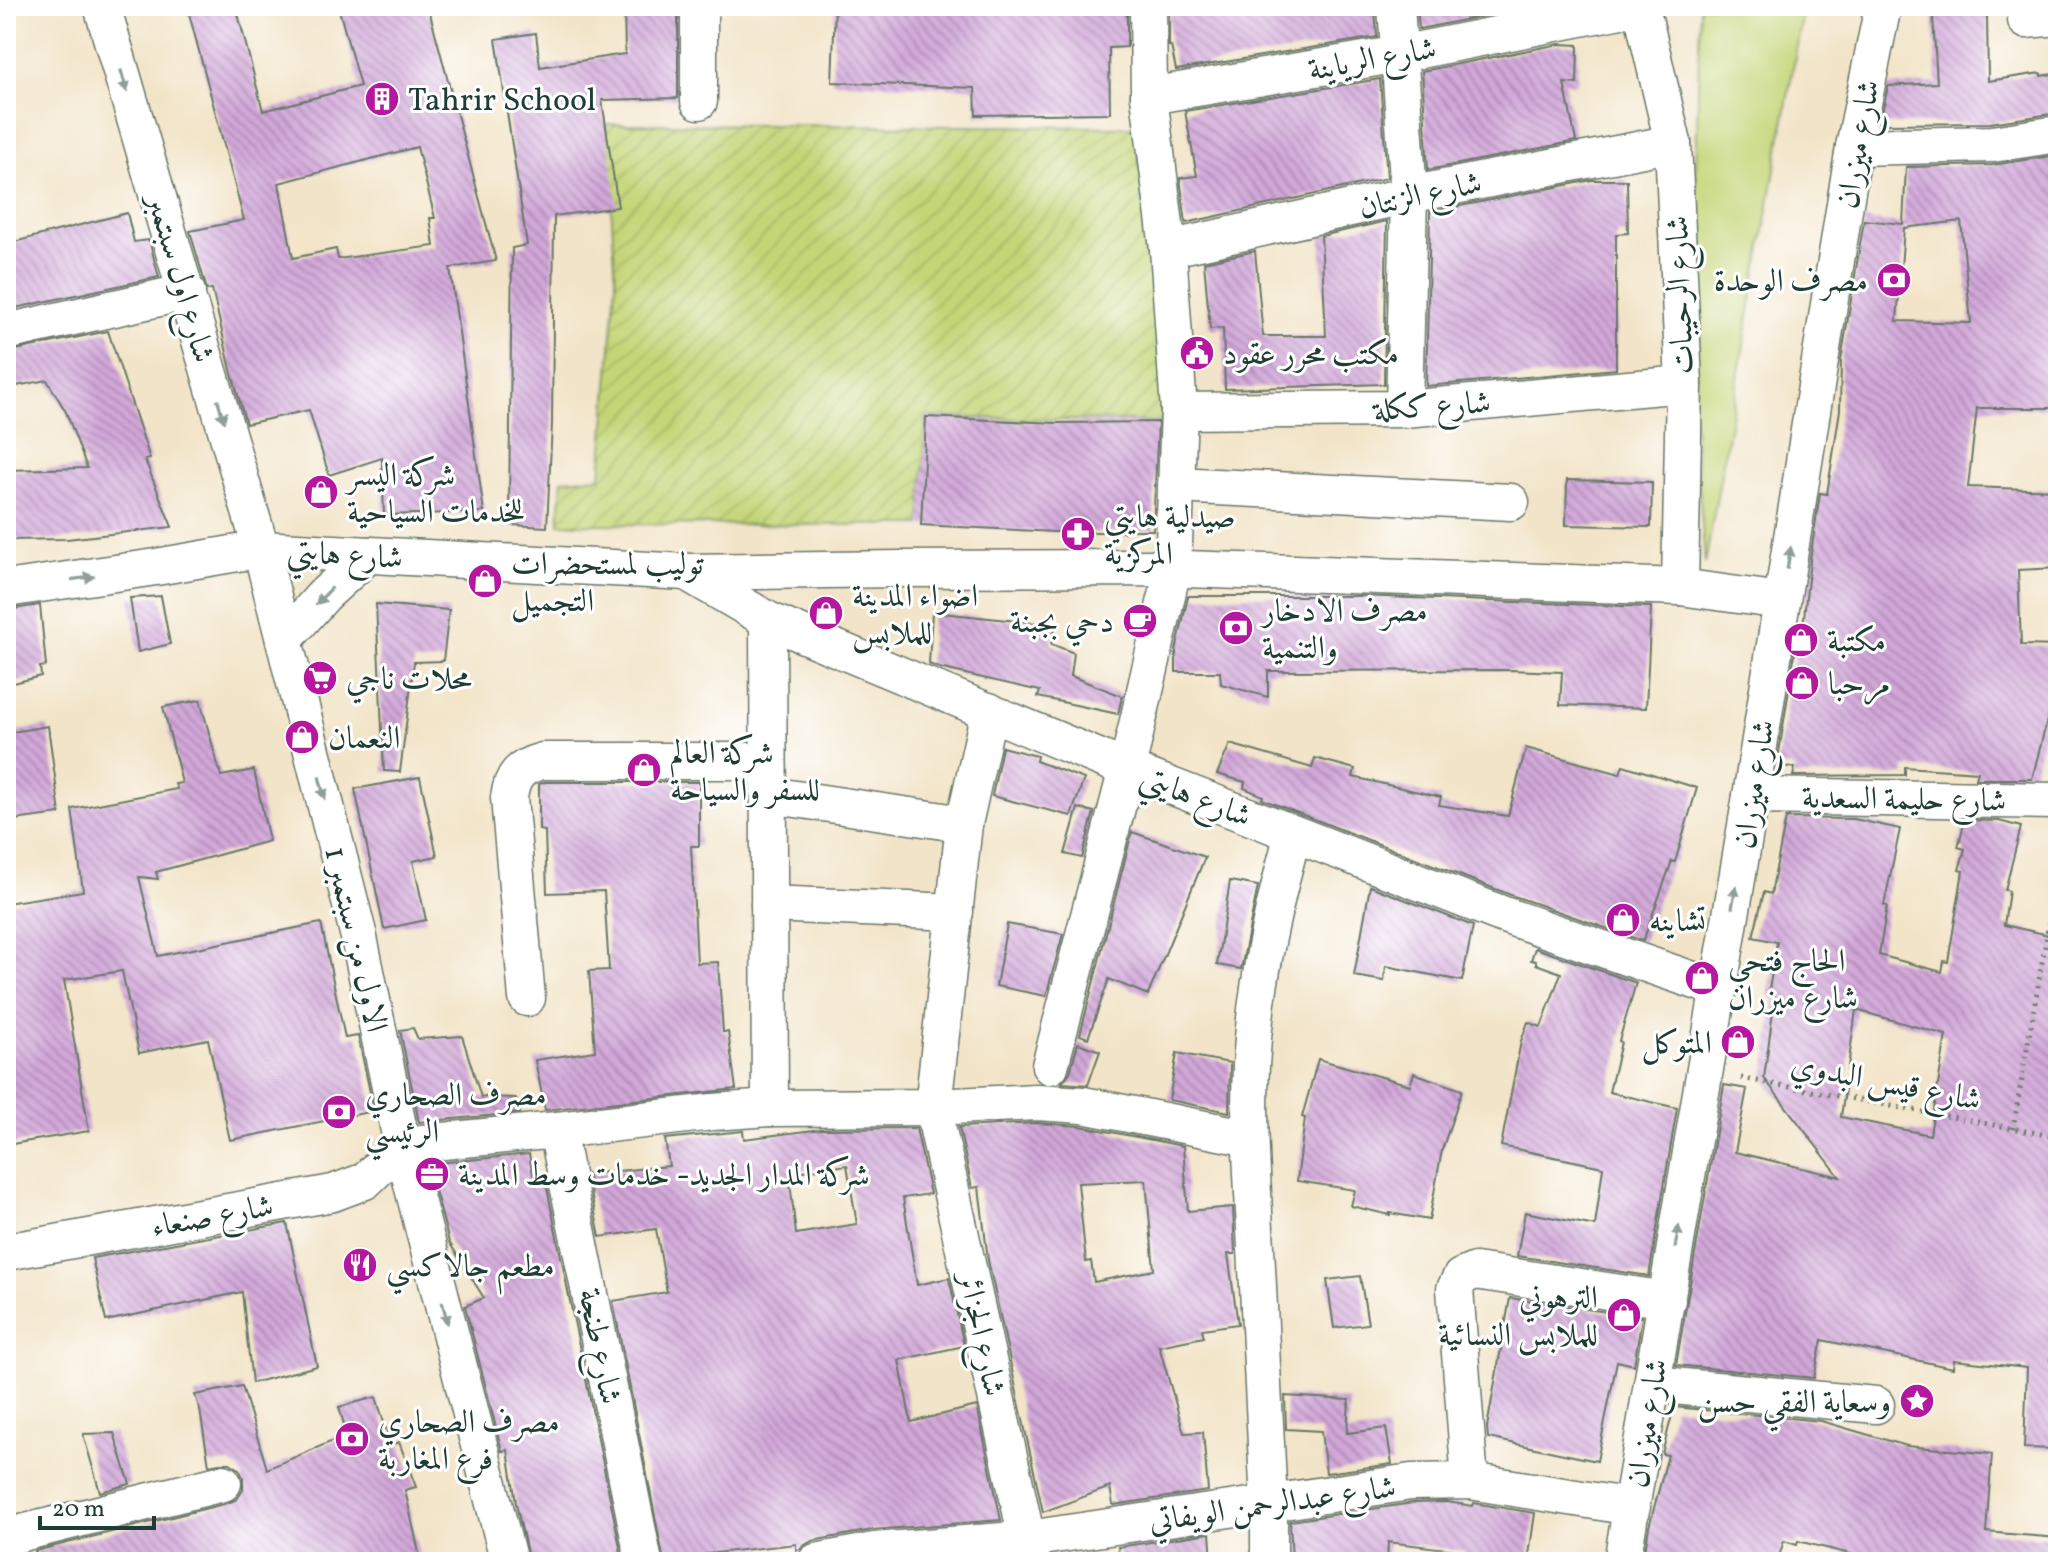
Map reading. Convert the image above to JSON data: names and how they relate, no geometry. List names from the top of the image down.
{
  "streets": {
    "street": [
      "شارع الرياينة",
      "شارع ميزران",
      "شارع الزنتان",
      "شارع اول سبتمبر",
      "شارع الرحيبات",
      "شارع ككلة",
      "شارع هايتي",
      "شارع حليمة السعدية",
      "الاول من سبتمبر 1",
      "شارع صنعاء",
      "شارع الجزائر",
      "شارع طنجة",
      "شارع عبدالرحمن الويفاتي"
    ],
    "path": ["شارع قيس البدوي"]
  },
  "crossings": [
    ["شارع الرياينة", "شارع الرحيبات"],
    ["شارع ميزران", "شارع هايتي"],
    ["شارع ميزران", "شارع حليمة السعدية"],
    ["شارع ميزران", "شارع قيس البدوي"],
    ["شارع ميزران", "شارع عبدالرحمن الويفاتي"],
    ["شارع الزنتان", "شارع الرحيبات"],
    ["شارع اول سبتمبر", "شارع هايتي"],
    ["شارع اول سبتمبر", "الاول من سبتمبر 1"],
    ["شارع الرحيبات", "شارع ككلة"],
    ["شارع الرحيبات", "شارع هايتي"],
    ["شارع هايتي", "الاول من سبتمبر 1"],
    ["شارع هايتي", "شارع الجزائر"],
    ["الاول من سبتمبر 1", "شارع صنعاء"],
    ["شارع الجزائر", "شارع عبدالرحمن الويفاتي"]
  ],
  "one_way": ["شارع ميزران", "شارع اول سبتمبر", "الاول من سبتمبر 1"],
  "places": {
    "building": ["Tahrir School"],
    "bank": [
      "مصرف الوحدة",
      "مصرف الادخار والتنمية",
      "مصرف الصحاري الرئيسي",
      "مصرف الصحاري فرع المغاربة"
    ],
    "public building": ["مكتب محرر عقود"],
    "shop": [
      "شركة اليسر للخدمات السياحية",
      "توليب لمستحضرات التجميل",
      "اضواء المدينة للملابس",
      "مكتبة",
      "مرحبا",
      "النعمان",
      "شركة العالم للسفر والسياحة",
      "تشاينه",
      "الحاج فتحي شارع ميزران",
      "المتوكل",
      "الترهوني للملابس النسائية"
    ],
    "pharmacy": ["صيدلية هايتي المركزية"],
    "cafe": ["دحي بجبنة"],
    "supermarket": ["محلات ناجي"],
    "office": ["شركة المدار الجديد- خدمات وسط المدينة"],
    "restaurant": ["مطعم جالاكسي"],
    "place": ["وسعاية الفقي حسن"]
  },
  "scale_bar": "20 m"
}
